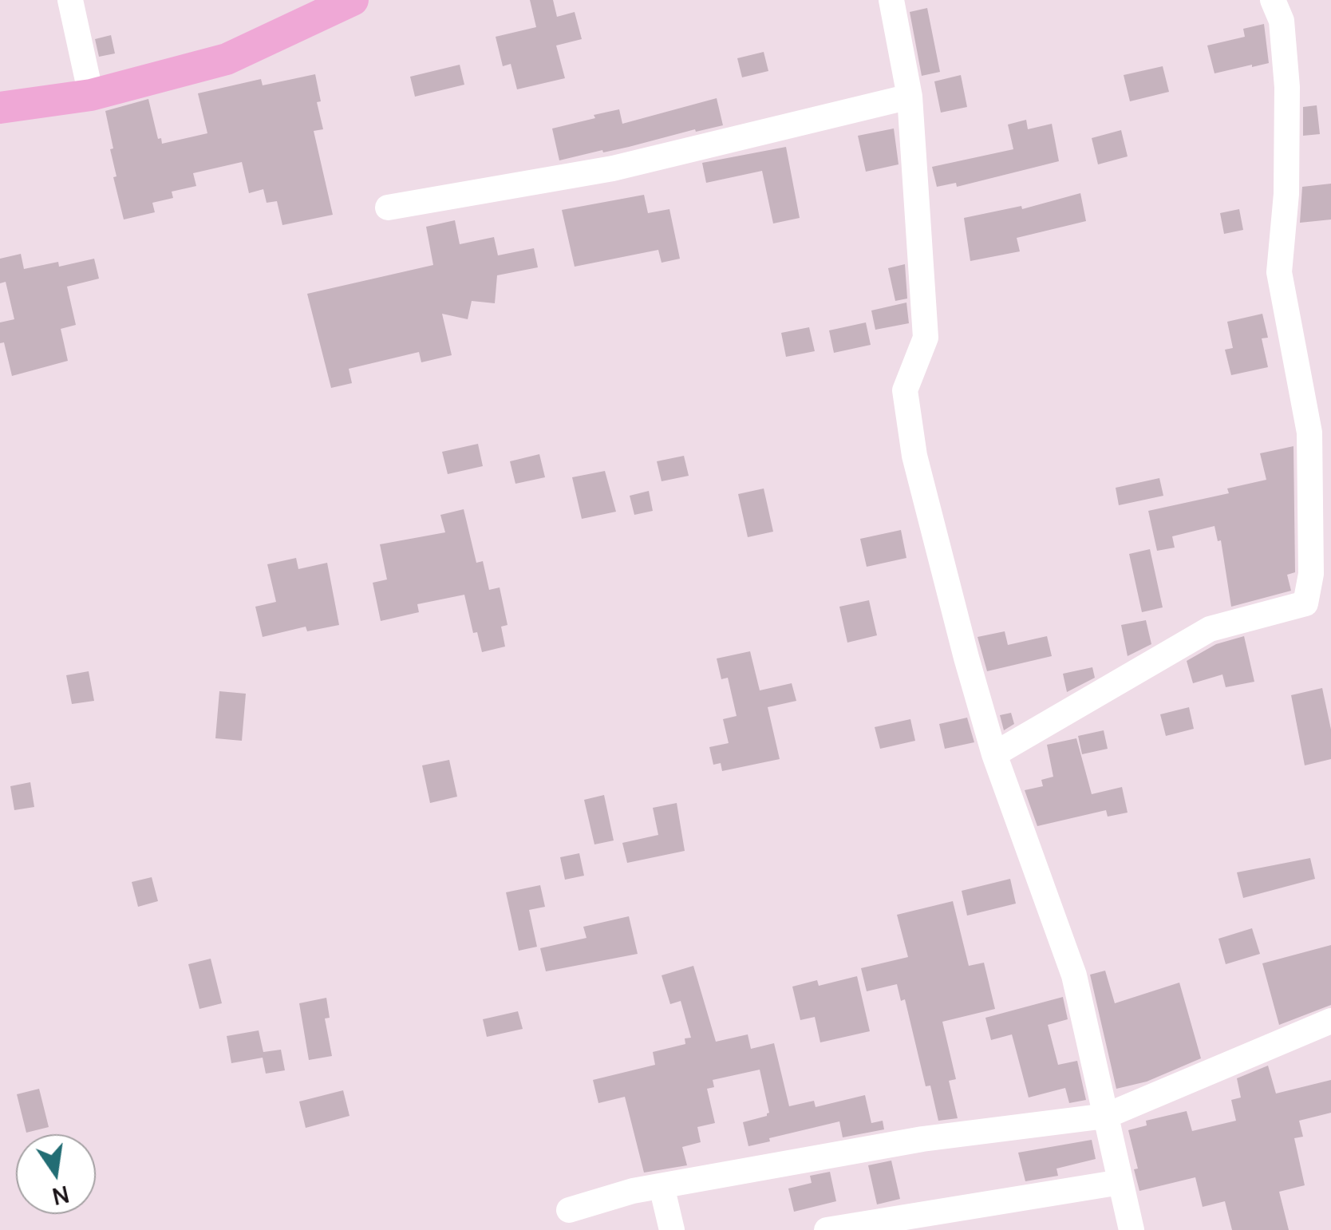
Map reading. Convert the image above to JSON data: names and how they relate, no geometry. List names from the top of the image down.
{
  "north": "bottom"
}
